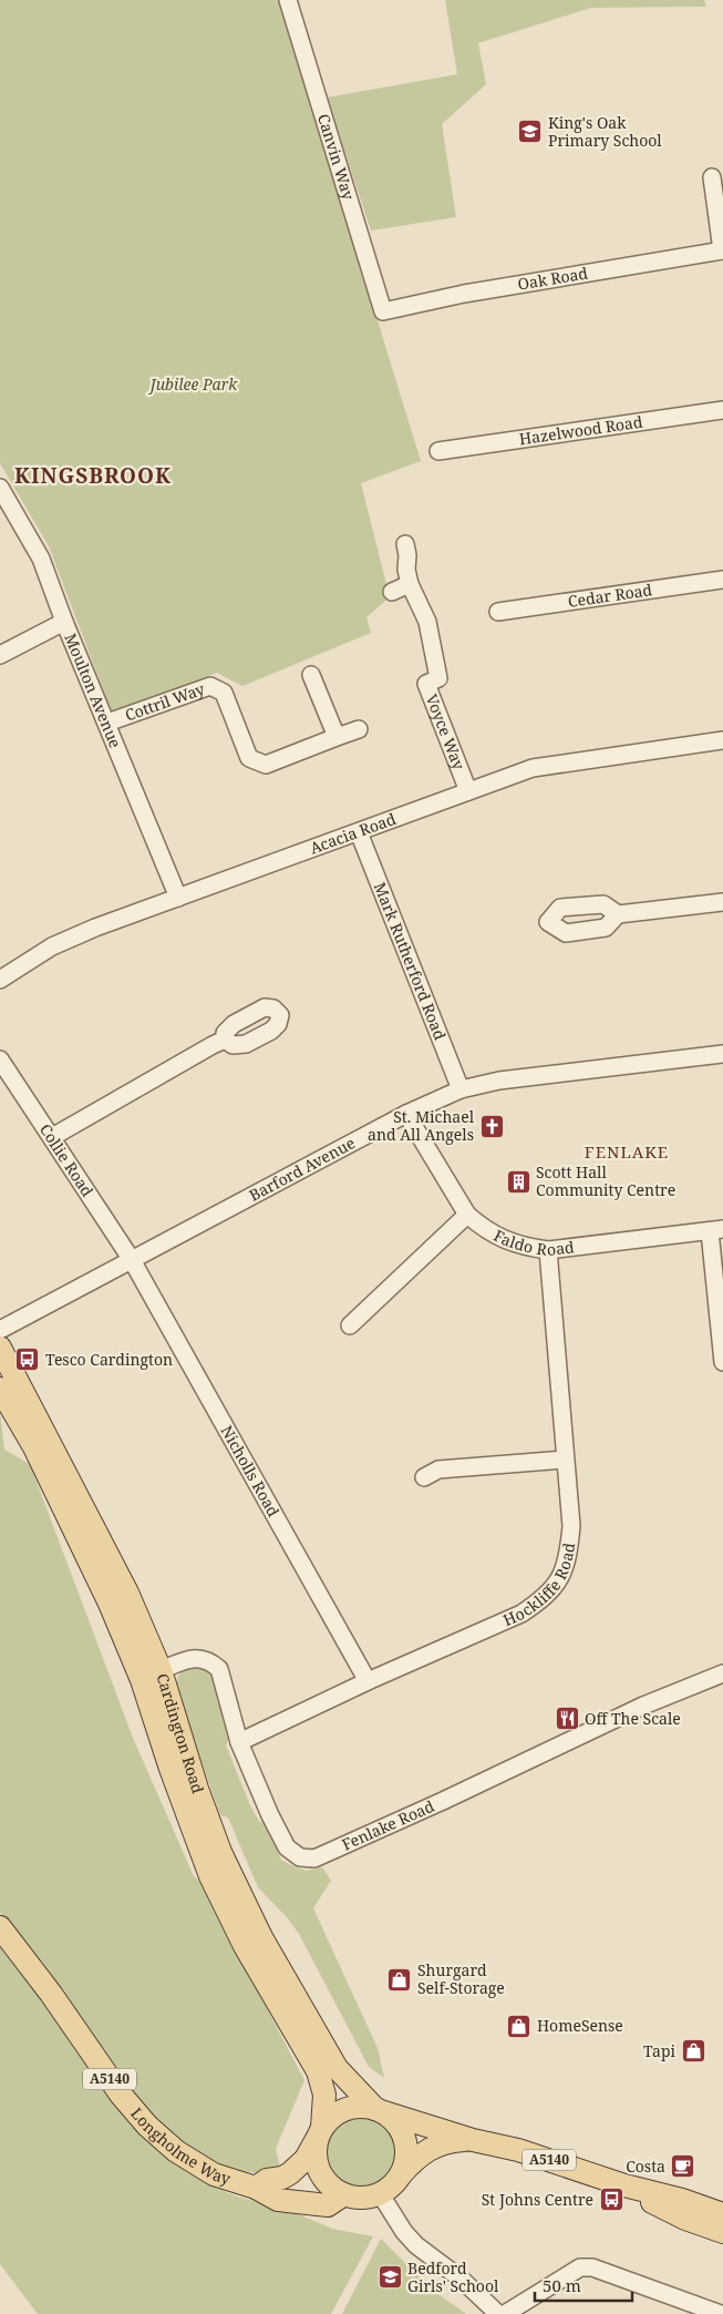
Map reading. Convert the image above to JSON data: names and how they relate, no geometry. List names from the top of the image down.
{
  "streets": {
    "main road": ["Cardington Road", "A5140", "Longholme Way"],
    "street": [
      "Canvin Way",
      "Oak Road",
      "Hazelwood Road",
      "Cedar Road",
      "Moulton Avenue",
      "Cottril Way",
      "Voyce Way",
      "Acacia Road",
      "Mark Rutherford Road",
      "Collie Road",
      "Barford Avenue",
      "Faldo Road",
      "Nicholls Road",
      "Hockliffe Road",
      "Fenlake Road"
    ]
  },
  "crossings": [
    ["Canvin Way", "Oak Road"],
    ["Moulton Avenue", "Cottril Way"],
    ["Moulton Avenue", "Acacia Road"],
    ["Voyce Way", "Acacia Road"],
    ["Acacia Road", "Mark Rutherford Road"],
    ["Mark Rutherford Road", "Barford Avenue"],
    ["Collie Road", "Barford Avenue"],
    ["Collie Road", "Nicholls Road"],
    ["Barford Avenue", "Faldo Road"],
    ["Barford Avenue", "Nicholls Road"],
    ["Faldo Road", "Hockliffe Road"],
    ["Nicholls Road", "Hockliffe Road"],
    ["Hockliffe Road", "Fenlake Road"],
    ["Cardington Road", "Fenlake Road"],
    ["Cardington Road", "A5140"],
    ["Cardington Road", "Longholme Way"],
    ["A5140", "Longholme Way"]
  ],
  "districts": ["KINGSBROOK", "FENLAKE"],
  "parks": ["Jubilee Park"],
  "places": {
    "school or university": ["King's Oak Primary School", "Bedford Girls' School"],
    "church": ["St. Michael and All Angels"],
    "building": ["Scott Hall Community Centre"],
    "bus stop": ["Tesco Cardington", "St Johns Centre"],
    "restaurant": ["Off The Scale"],
    "shop": ["Shurgard Self-Storage", "HomeSense", "Tapi"],
    "cafe": ["Costa"]
  },
  "scale_bar": "50 m"
}
